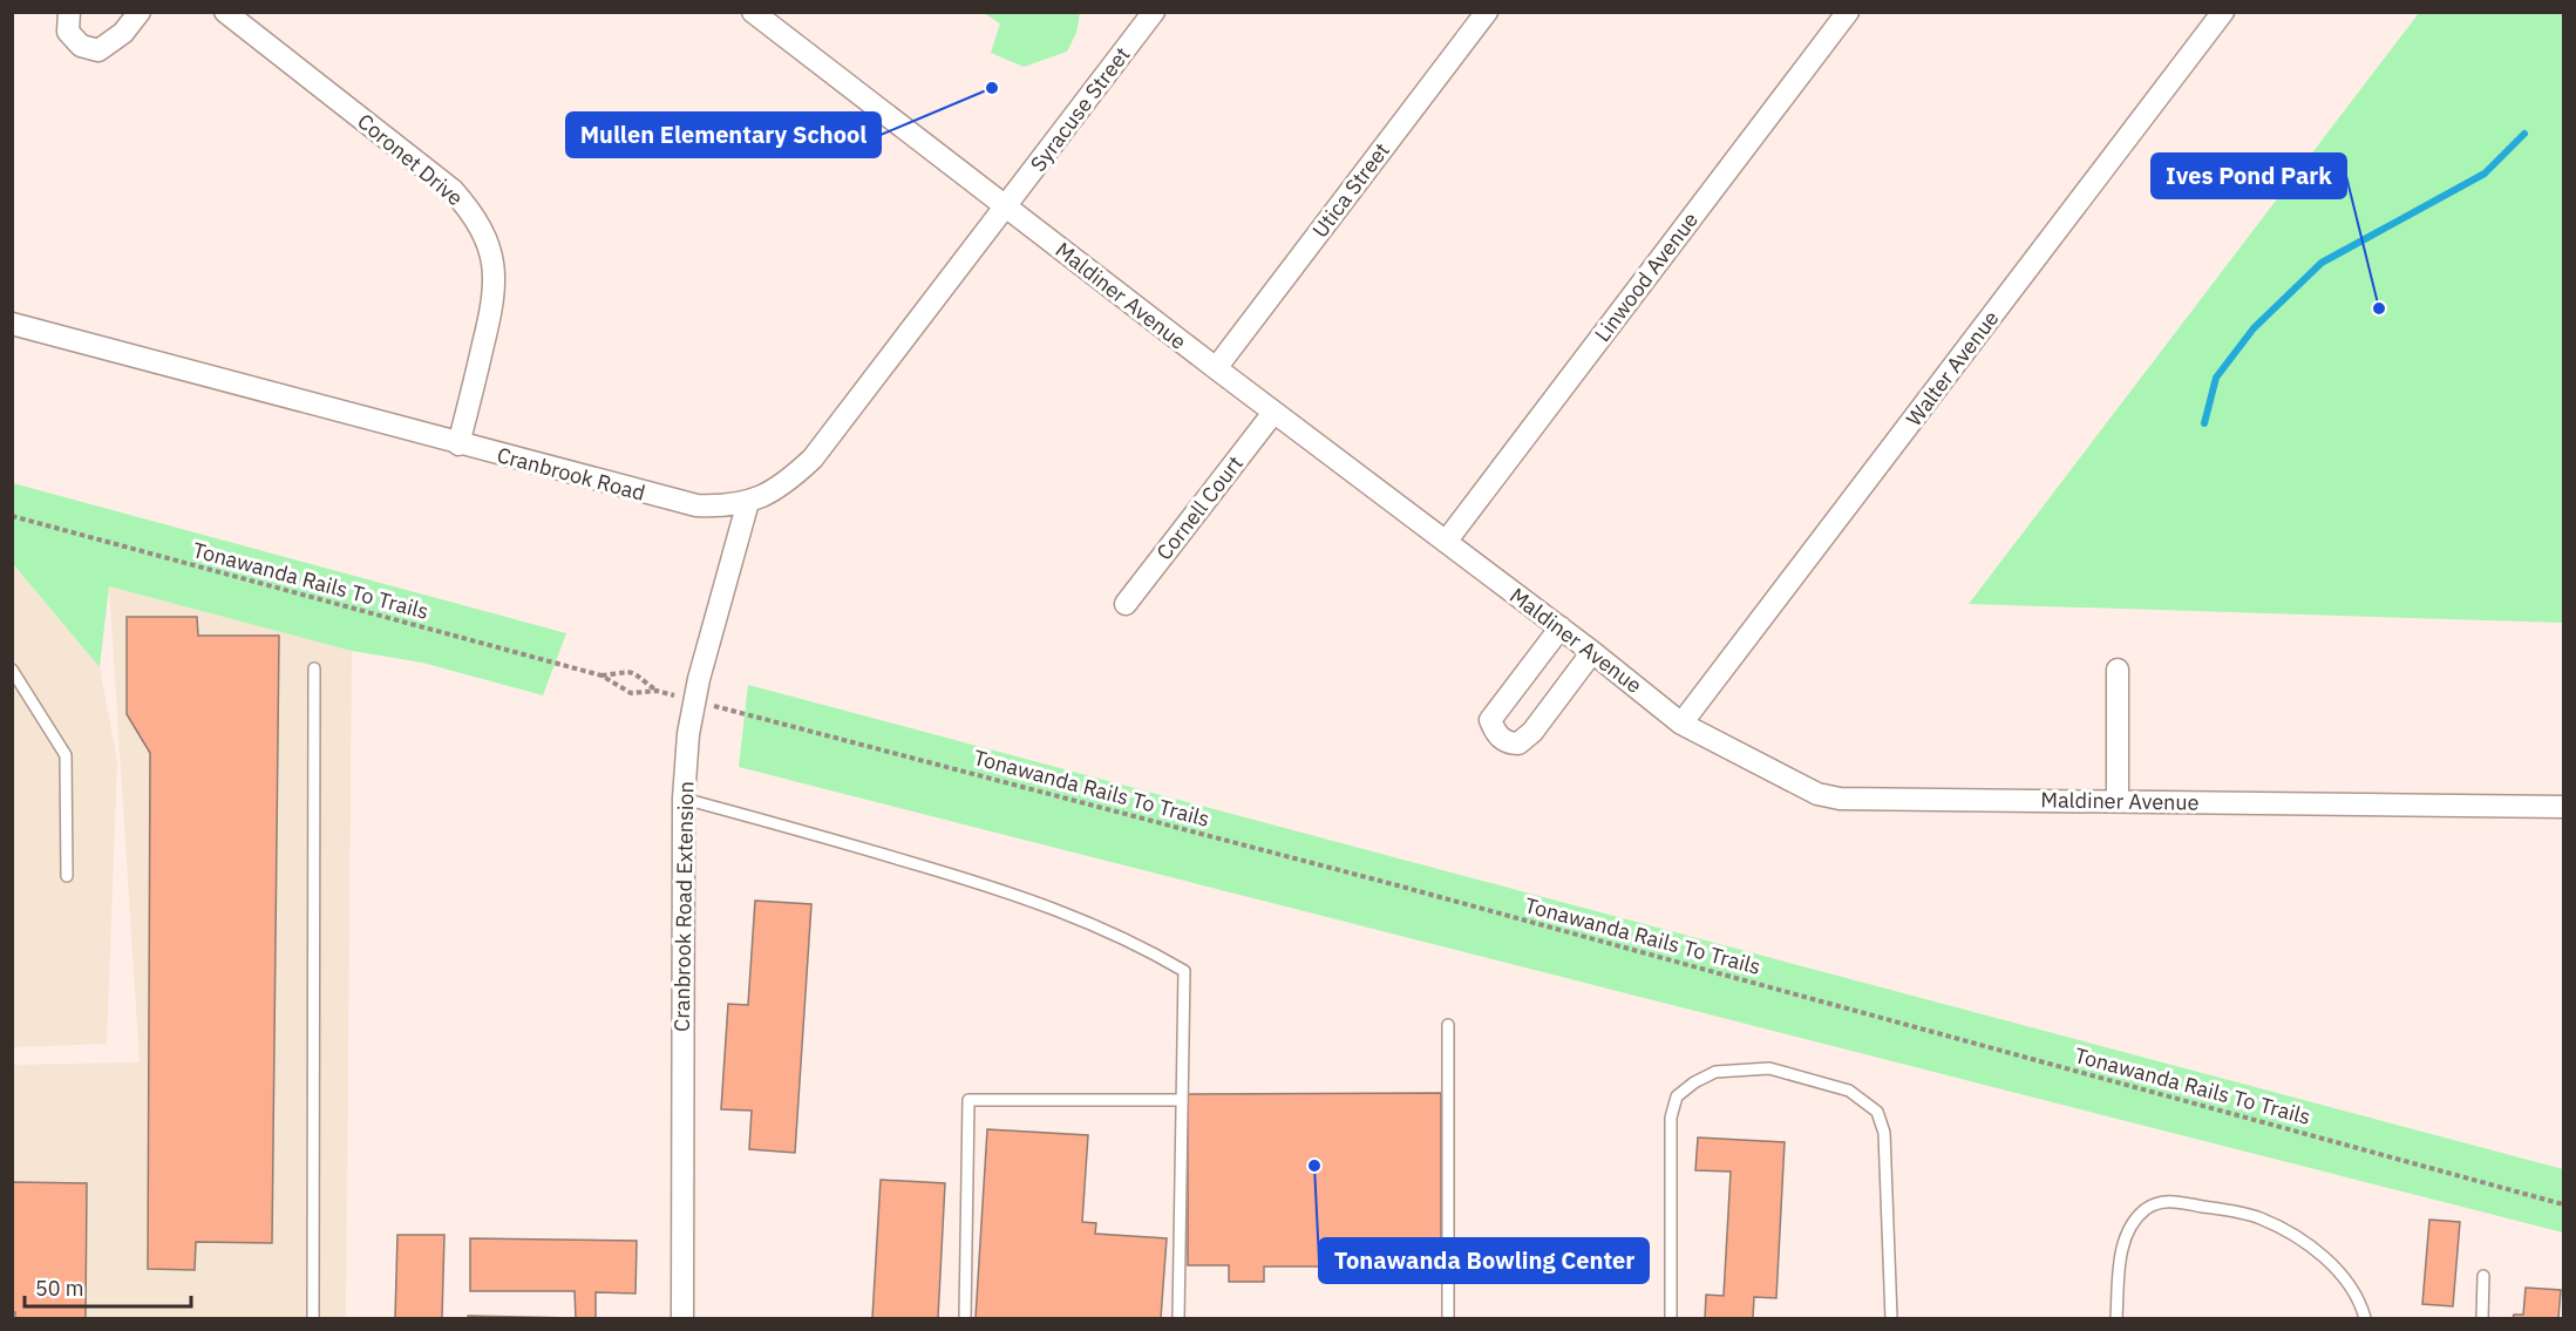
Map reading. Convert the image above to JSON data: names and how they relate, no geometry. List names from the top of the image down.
{
  "streets": {
    "street": [
      "Syracuse Street",
      "Coronet Drive",
      "Utica Street",
      "Linwood Avenue",
      "Maldiner Avenue",
      "Walter Avenue",
      "Cranbrook Road",
      "Cornell Court",
      "Cranbrook Road Extension"
    ],
    "path": ["Tonawanda Rails To Trails"]
  },
  "crossings": [
    ["Syracuse Street", "Maldiner Avenue"],
    ["Syracuse Street", "Cranbrook Road"],
    ["Coronet Drive", "Cranbrook Road"],
    ["Utica Street", "Maldiner Avenue"],
    ["Linwood Avenue", "Maldiner Avenue"],
    ["Maldiner Avenue", "Walter Avenue"],
    ["Maldiner Avenue", "Cranbrook Road"],
    ["Maldiner Avenue", "Cornell Court"],
    ["Cranbrook Road", "Cranbrook Road Extension"]
  ],
  "places": ["Mullen Elementary School", "Ives Pond Park", "Tonawanda Bowling Center"],
  "scale_bar": "50 m"
}
